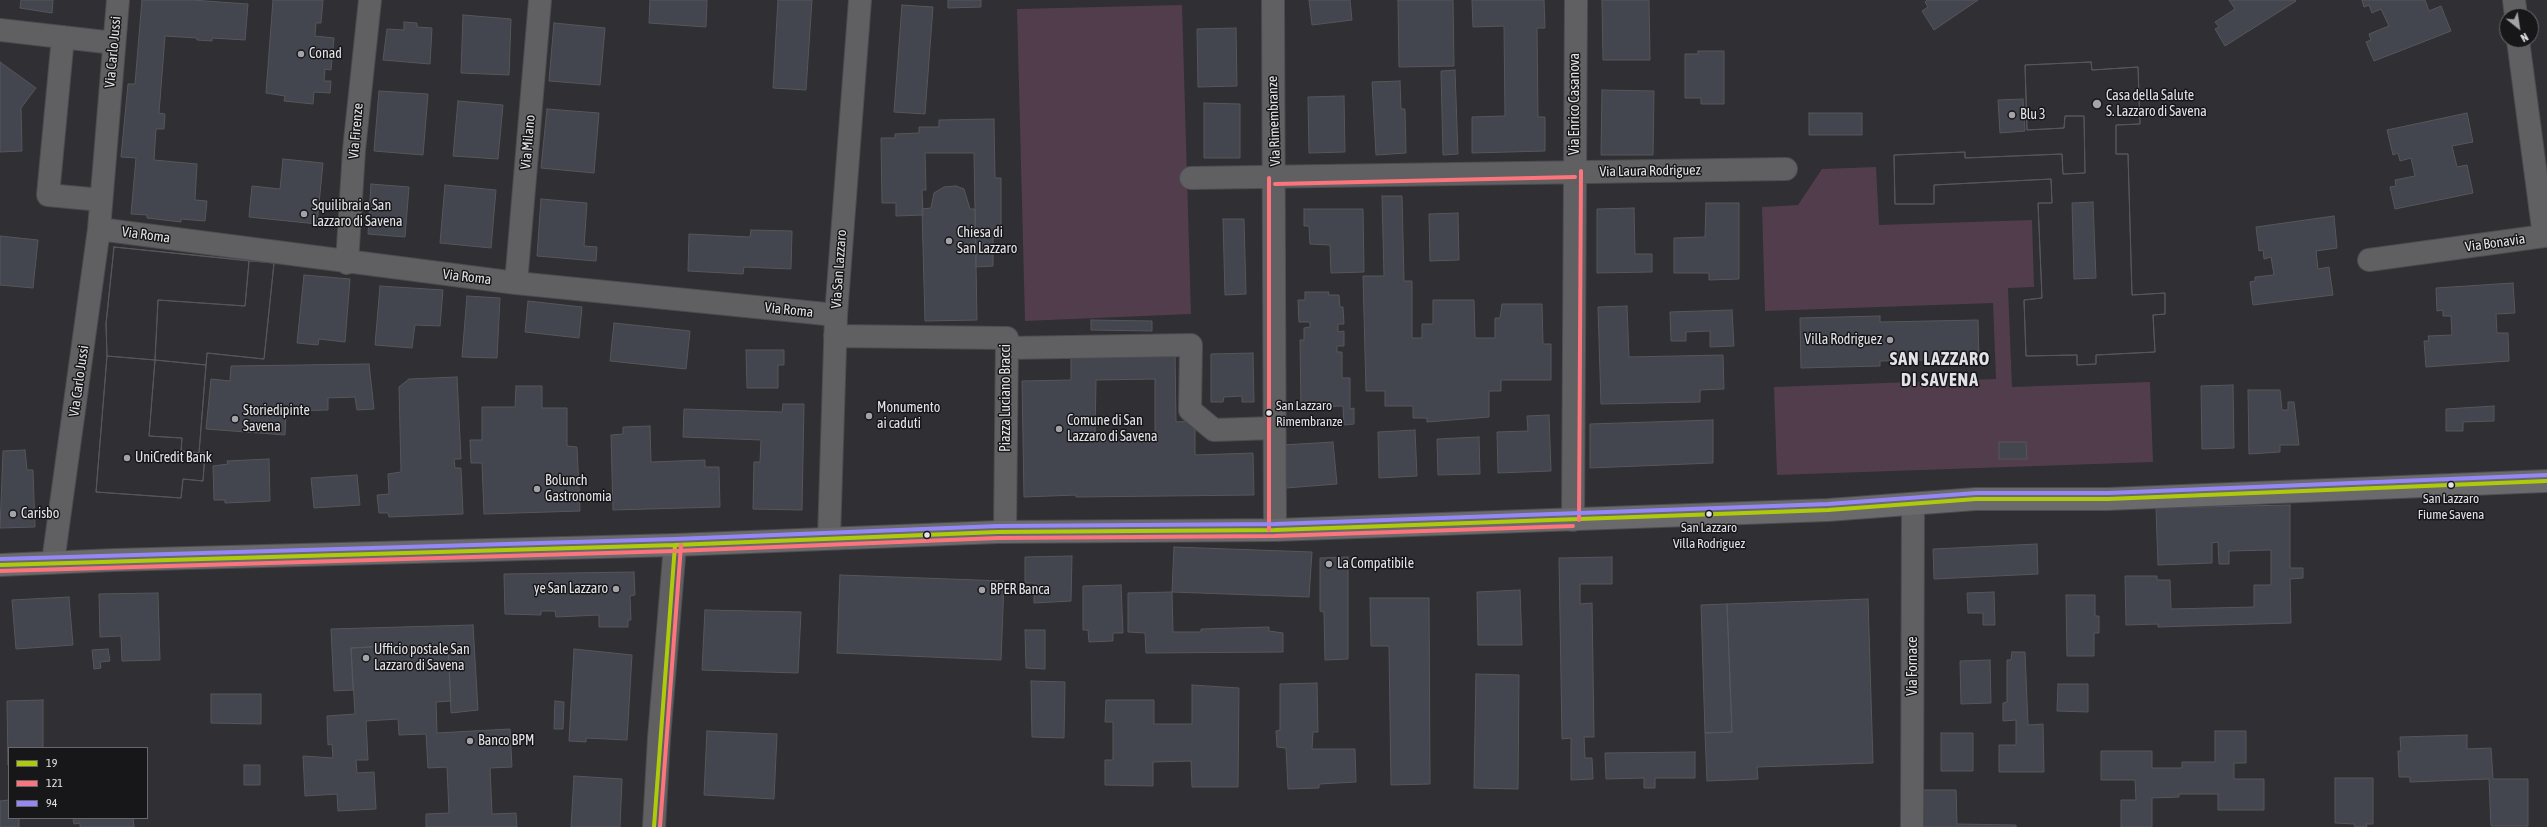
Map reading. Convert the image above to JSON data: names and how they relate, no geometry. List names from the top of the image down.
{
  "streets": {
    "street": [
      "Via Carlo Jussi",
      "Via Enrico Casanova",
      "Via Rimembranze",
      "Via Firenze",
      "Via Milano",
      "Via Laura Rodriguez",
      "Via Roma",
      "Via Bonavia",
      "Via San Lazzaro",
      "Piazza Luciano Bracci",
      "Via Fornace"
    ]
  },
  "crossings": [
    ["Via Carlo Jussi", "Via Roma"],
    ["Via Enrico Casanova", "Via Laura Rodriguez"],
    ["Via Rimembranze", "Via Laura Rodriguez"],
    ["Via Firenze", "Via Roma"],
    ["Via Milano", "Via Roma"],
    ["Via Roma", "Via San Lazzaro"],
    ["Via Roma", "Piazza Luciano Bracci"],
    ["Via San Lazzaro", "Piazza Luciano Bracci"]
  ],
  "districts": ["SAN LAZZARO DI SAVENA"],
  "places": [
    "Conad",
    "Casa della Salute S. Lazzaro di Savena",
    "Blu 3",
    "Squilibrai a San Lazzaro di Savena",
    "Chiesa di San Lazzaro",
    "Villa Rodriguez",
    "San Lazzaro Rimembranze",
    "Monumento ai caduti",
    "Storiedipinte Savena",
    "Comune di San Lazzaro di Savena",
    "UniCredit Bank",
    "San Lazzaro Fiume Savena",
    "Bolunch Gastronomia",
    "Carisbo",
    "San Lazzaro Villa Rodriguez",
    "La Compatibile",
    "ye San Lazzaro",
    "BPER Banca",
    "Ufficio postale San Lazzaro di Savena",
    "Banco BPM"
  ],
  "lines": ["transit line 121", "transit line 94", "transit line 19"],
  "legend": ["19", "121", "94"],
  "north": "bottom right"
}
